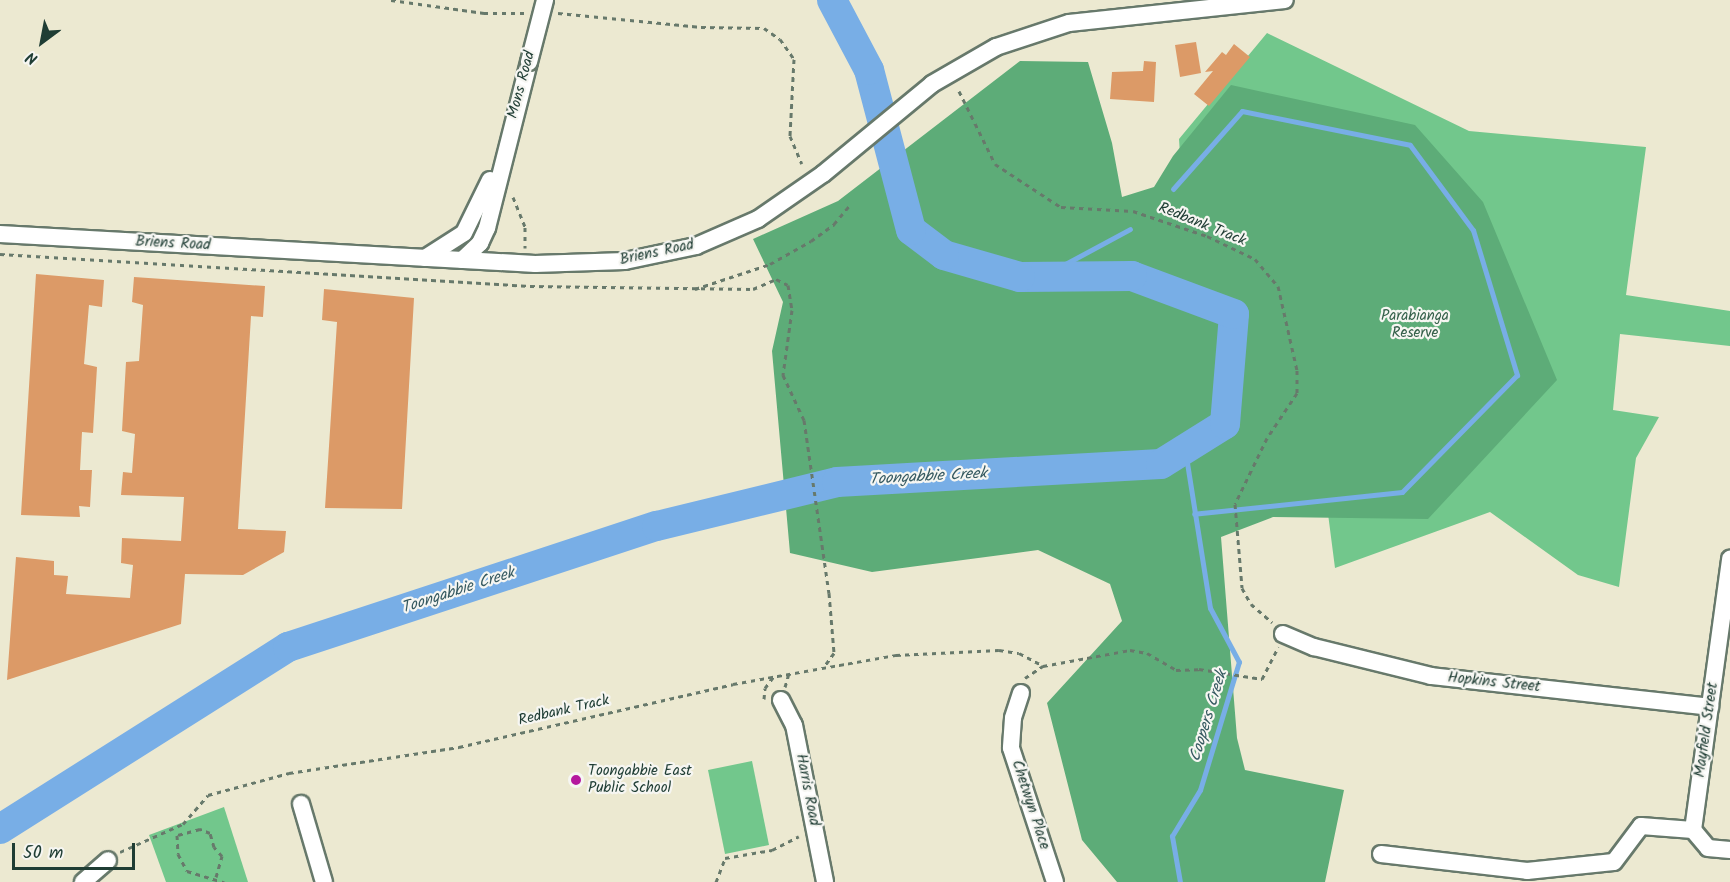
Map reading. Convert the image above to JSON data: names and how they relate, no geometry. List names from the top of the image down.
{
  "streets": {
    "street": [
      "Mons Road",
      "Briens Road",
      "Hopkins Street",
      "Mayfield Street",
      "Harris Road",
      "Chetwyn Place"
    ],
    "path": ["Redbank Track"]
  },
  "crossings": [
    ["Mons Road", "Briens Road"],
    ["Redbank Track", "Hopkins Street"],
    ["Hopkins Street", "Mayfield Street"]
  ],
  "water": ["Toongabbie Creek", "Coopers Creek"],
  "parks": ["Parabianga Reserve"],
  "places": ["Toongabbie East Public School"],
  "scale_bar": "50 m",
  "north": "bottom left"
}
